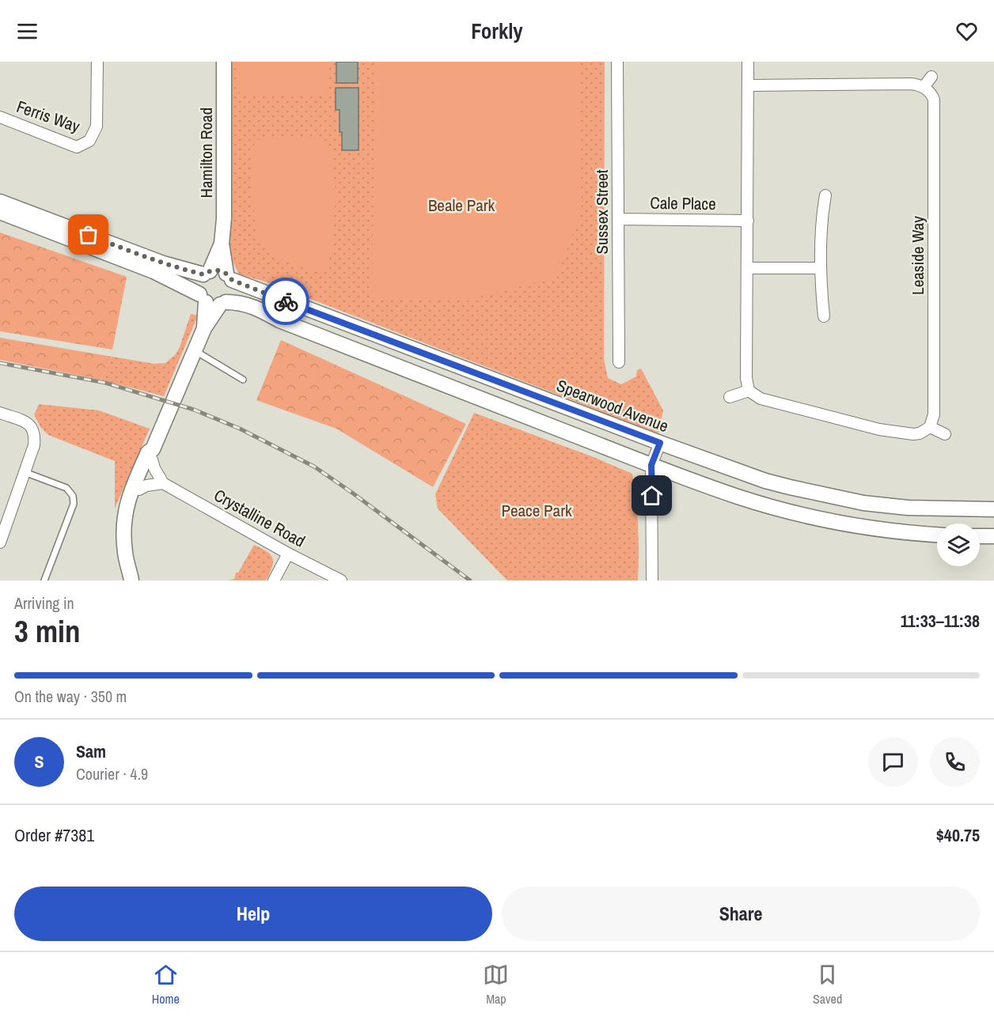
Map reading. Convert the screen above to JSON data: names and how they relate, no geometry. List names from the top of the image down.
{
  "streets": {
    "main road": ["Hamilton Road", "Spearwood Avenue"],
    "street": [
      "Ferris Way",
      "Cale Place",
      "Sussex Street",
      "Leaside Way",
      "Crystalline Road"
    ]
  },
  "crossings": [
    ["Hamilton Road", "Spearwood Avenue"],
    ["Cale Place", "Sussex Street"]
  ],
  "parks": ["Beale Park", "Peace Park"],
  "page": {
    "header": "Forkly",
    "heading": ["3 min", "Arriving in", "11:33–11:38"],
    "panel": [
      "Sam",
      "Courier · 4.9",
      "Order #7381",
      "$40.75"
    ],
    "bar": "On the way · 350 m",
    "round": "S",
    "buttons": ["Help", "Share"],
    "tabs": ["Home", "Map", "Saved"]
  }
}
